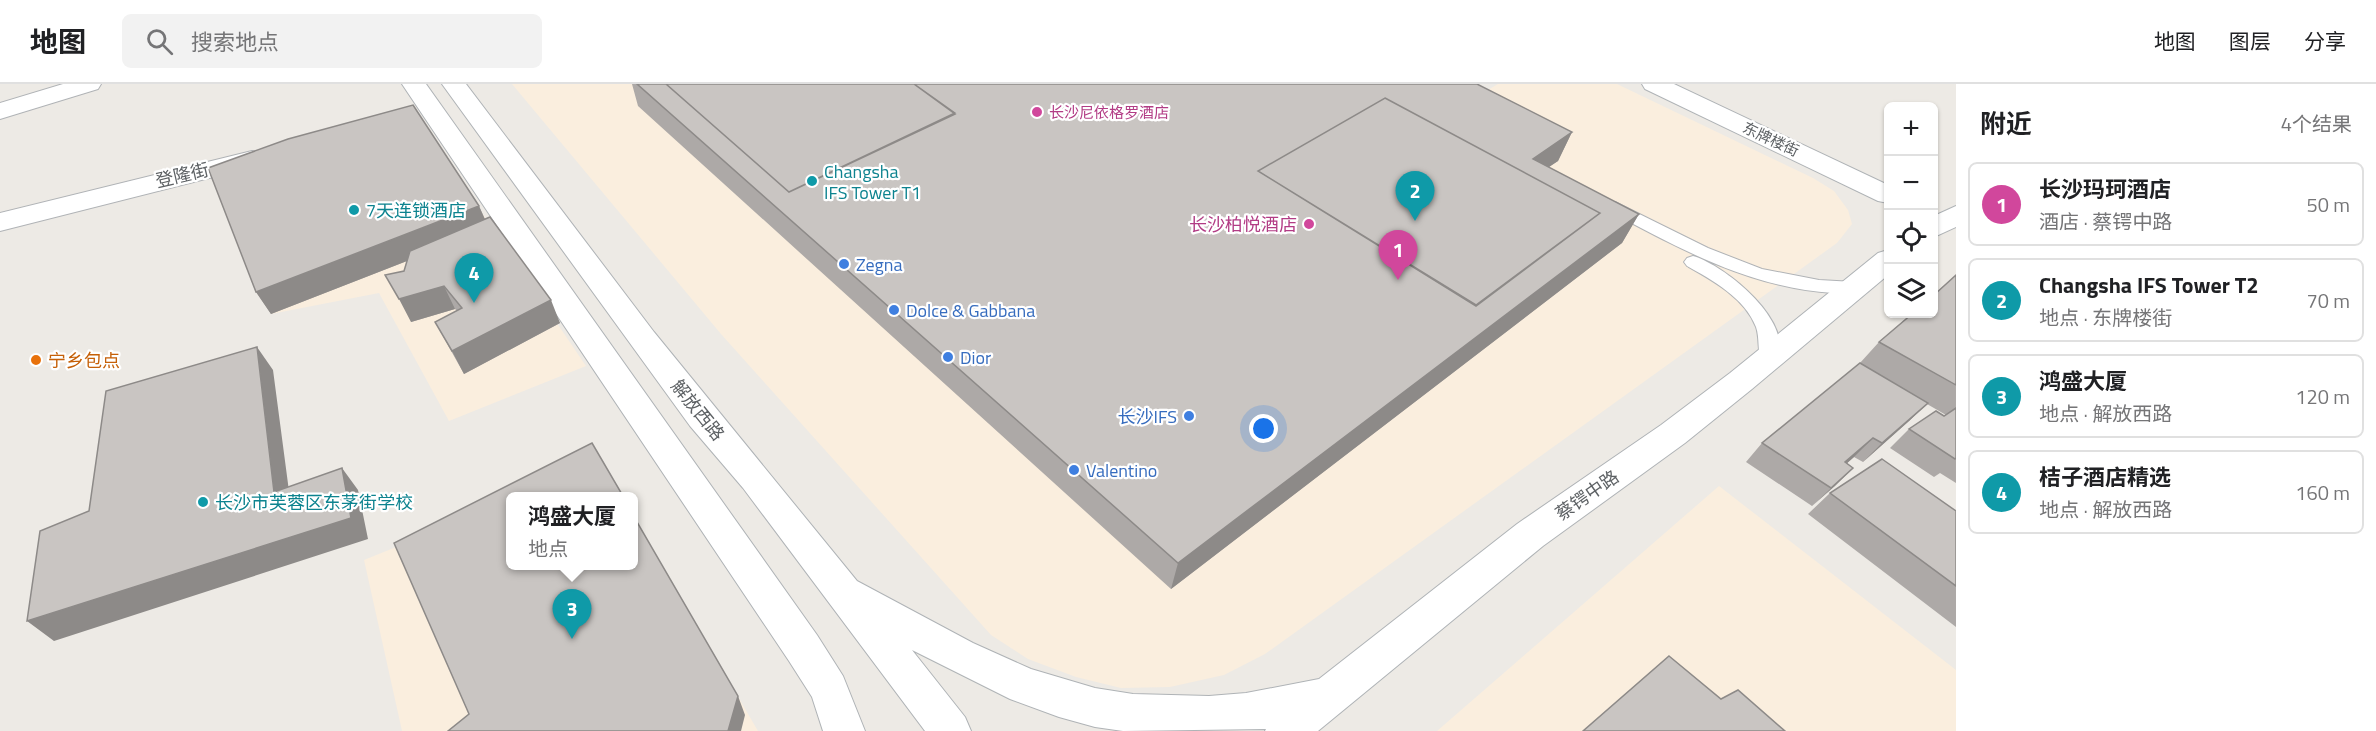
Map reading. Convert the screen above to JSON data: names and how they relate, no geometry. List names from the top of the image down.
{
  "streets": {
    "main road": [
      "东牌楼街",
      "登隆街",
      "解放西路",
      "蔡锷中路"
    ]
  },
  "places": [
    "长沙尼依格罗酒店",
    "Changsha IFS Tower T1",
    "7天连锁酒店",
    "长沙柏悦酒店",
    "Zegna",
    "Dolce & Gabbana",
    "Dior",
    "宁乡包点",
    "长沙IFS",
    "Valentino",
    "长沙市芙蓉区东茅街学校"
  ],
  "page": {
    "header": "地图",
    "search": "搜索地点",
    "nav": ["地图", "图层", "分享"],
    "heading": ["附近", "4个结果"],
    "map_buttons": ["+", "−"],
    "list": [
      {
        "mark": "1",
        "name": "长沙玛珂酒店",
        "note": "酒店 · 蔡锷中路",
        "value": "50 m"
      },
      {
        "mark": "2",
        "name": "Changsha IFS Tower T2",
        "note": "地点 · 东牌楼街",
        "value": "70 m"
      },
      {
        "mark": "3",
        "name": "鸿盛大厦",
        "note": "地点 · 解放西路",
        "value": "120 m"
      },
      {
        "mark": "4",
        "name": "桔子酒店精选",
        "note": "地点 · 解放西路",
        "value": "160 m"
      }
    ],
    "pins": [
      "2",
      "1",
      "4",
      "3"
    ],
    "popup": ["鸿盛大厦", "地点"]
  }
}
